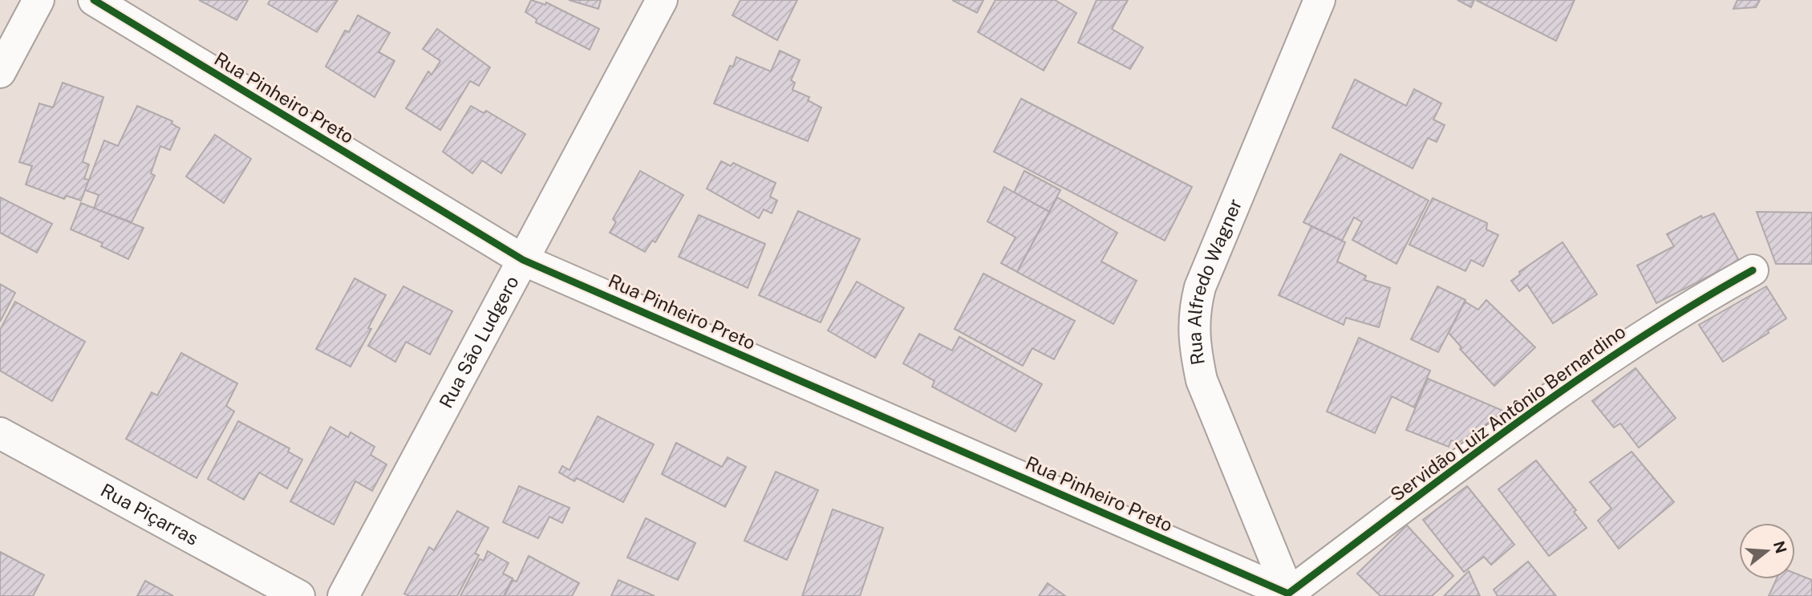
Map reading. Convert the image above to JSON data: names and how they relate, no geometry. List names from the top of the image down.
{
  "streets": {
    "street": [
      "Rua Pinheiro Preto",
      "Rua Alfredo Wagner",
      "Rua São Ludgero",
      "Servidão Luiz Antônio Bernardino",
      "Rua Piçarras"
    ]
  },
  "crossings": [
    ["Rua Pinheiro Preto", "Rua Alfredo Wagner"],
    ["Rua Pinheiro Preto", "Rua São Ludgero"],
    ["Rua Pinheiro Preto", "Servidão Luiz Antônio Bernardino"],
    ["Rua Alfredo Wagner", "Servidão Luiz Antônio Bernardino"]
  ],
  "north": "right"
}
